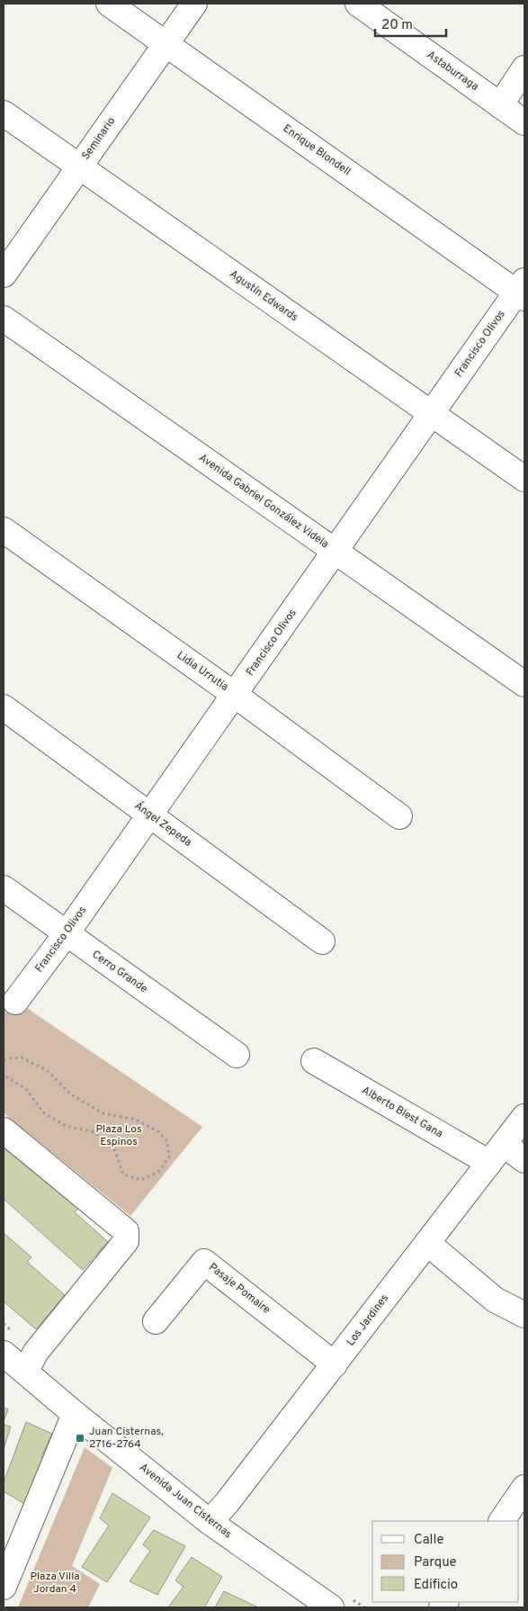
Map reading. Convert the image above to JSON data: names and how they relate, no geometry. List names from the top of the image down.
{
  "streets": {
    "street": [
      "Astaburraga",
      "Seminario",
      "Enrique Blondell",
      "Agustín Edwards",
      "Francisco Olivos",
      "Avenida Gabriel González Videla",
      "Lidia Urrutia",
      "Ángel Zepeda",
      "Cerro Grande",
      "Alberto Blest Gana",
      "Pasaje Pomaire",
      "Los Jardines",
      "Avenida Juan Cisternas"
    ]
  },
  "crossings": [
    ["Seminario", "Enrique Blondell"],
    ["Seminario", "Agustín Edwards"],
    ["Enrique Blondell", "Francisco Olivos"],
    ["Agustín Edwards", "Francisco Olivos"],
    ["Francisco Olivos", "Avenida Gabriel González Videla"],
    ["Francisco Olivos", "Lidia Urrutia"],
    ["Francisco Olivos", "Ángel Zepeda"],
    ["Francisco Olivos", "Cerro Grande"],
    ["Alberto Blest Gana", "Los Jardines"],
    ["Pasaje Pomaire", "Los Jardines"],
    ["Los Jardines", "Avenida Juan Cisternas"]
  ],
  "parks": ["Plaza Los Espinos", "Plaza Villa Jordan 4"],
  "places": {
    "transit": ["Juan Cisternas, 2716-2764"]
  },
  "legend": ["Calle", "Parque", "Edificio"],
  "scale_bar": "20 m"
}
